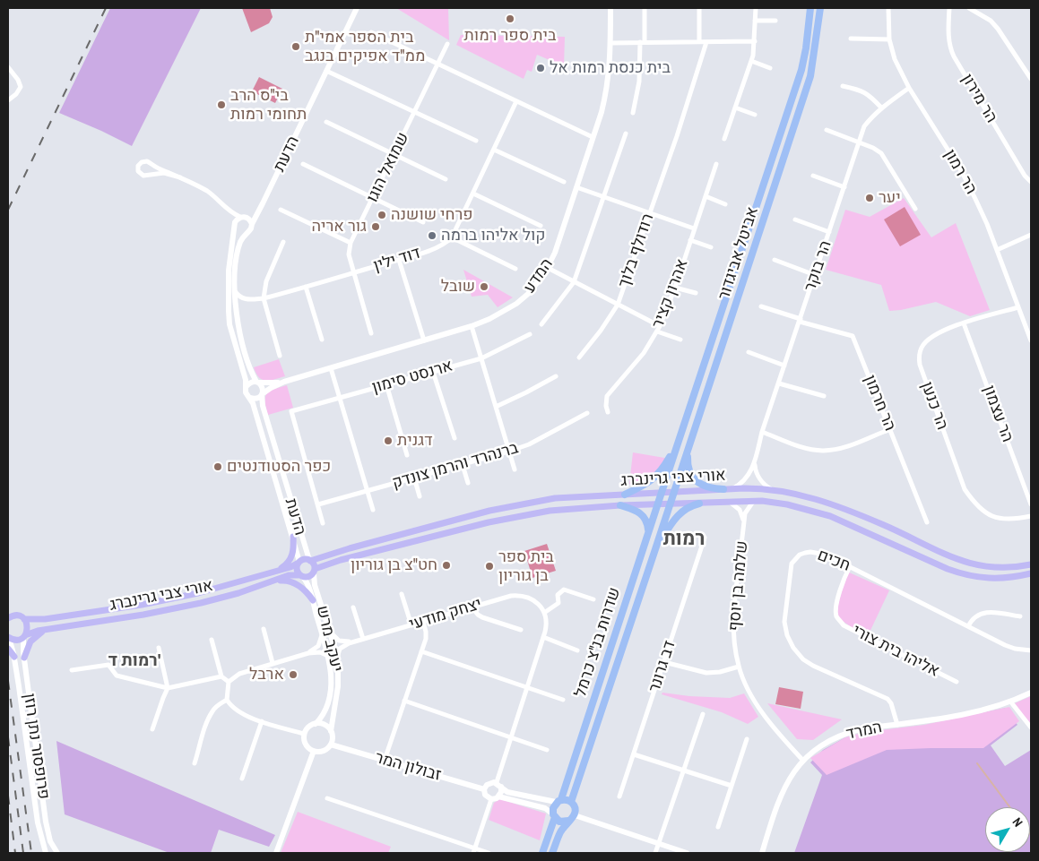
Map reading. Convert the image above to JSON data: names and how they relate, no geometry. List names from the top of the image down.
{
  "streets": {
    "main road": ["אביטל אביגדור", "אורי צבי גרינברג", "שדרות בנ\"צ כרמל"],
    "street": [
      "הר מירון",
      "הדעת",
      "שמואל הוגו",
      "הר רמון",
      "רודולף בלוך",
      "דוד ילין",
      "הר בוקר",
      "המדע",
      "אהרון קציר",
      "ארנסט סימון",
      "הר חרמון",
      "הר כנען",
      "הר עצמון",
      "ברנהרד והרמן צונדק",
      "חכים",
      "שלמה בן יוסף",
      "יצחק מודעי",
      "יעקב מרש",
      "אליהו בית צורי",
      "דב גרונר",
      "המרד",
      "פרופסור נתן רוזן",
      "זבולון המר"
    ]
  },
  "crossings": [
    ["הדעת", "המדע"],
    ["הדעת", "אורי צבי גרינברג"],
    ["הדעת", "יעקב מרש"],
    ["שמואל הוגו", "דוד ילין"],
    ["הר רמון", "הר בוקר"],
    ["הר רמון", "הר כנען"],
    ["אביטל אביגדור", "אורי צבי גרינברג"],
    ["אביטל אביגדור", "שדרות בנ\"צ כרמל"],
    ["הר בוקר", "הר חרמון"],
    ["הר בוקר", "אורי צבי גרינברג"],
    ["ארנסט סימון", "ברנהרד והרמן צונדק"],
    ["הר כנען", "הר עצמון"],
    ["אורי צבי גרינברג", "שלמה בן יוסף"],
    ["אורי צבי גרינברג", "יעקב מרש"],
    ["אורי צבי גרינברג", "שדרות בנ\"צ כרמל"],
    ["אורי צבי גרינברג", "פרופסור נתן רוזן"],
    ["חכים", "אליהו בית צורי"],
    ["חכים", "המרד"],
    ["שלמה בן יוסף", "המרד"],
    ["יצחק מודעי", "יעקב מרש"],
    ["יעקב מרש", "זבולון המר"]
  ],
  "districts": ["רמות", "רמות ד'"],
  "places": [
    "בית ספר רמות",
    "בית הספר אמי\"ת ממ\"ד אפיקים בנגב",
    "בית כנסת רמות אל",
    "בי\"ס הרב תחומי רמות",
    "יער",
    "פרחי שושנה",
    "גור אריה",
    "קול אליהו ברמה",
    "שובל",
    "דגנית",
    "כפר הסטודנטים",
    "חט\"צ בן גוריון",
    "בית ספר בן גוריון",
    "ארבל"
  ],
  "north": "top right"
}
